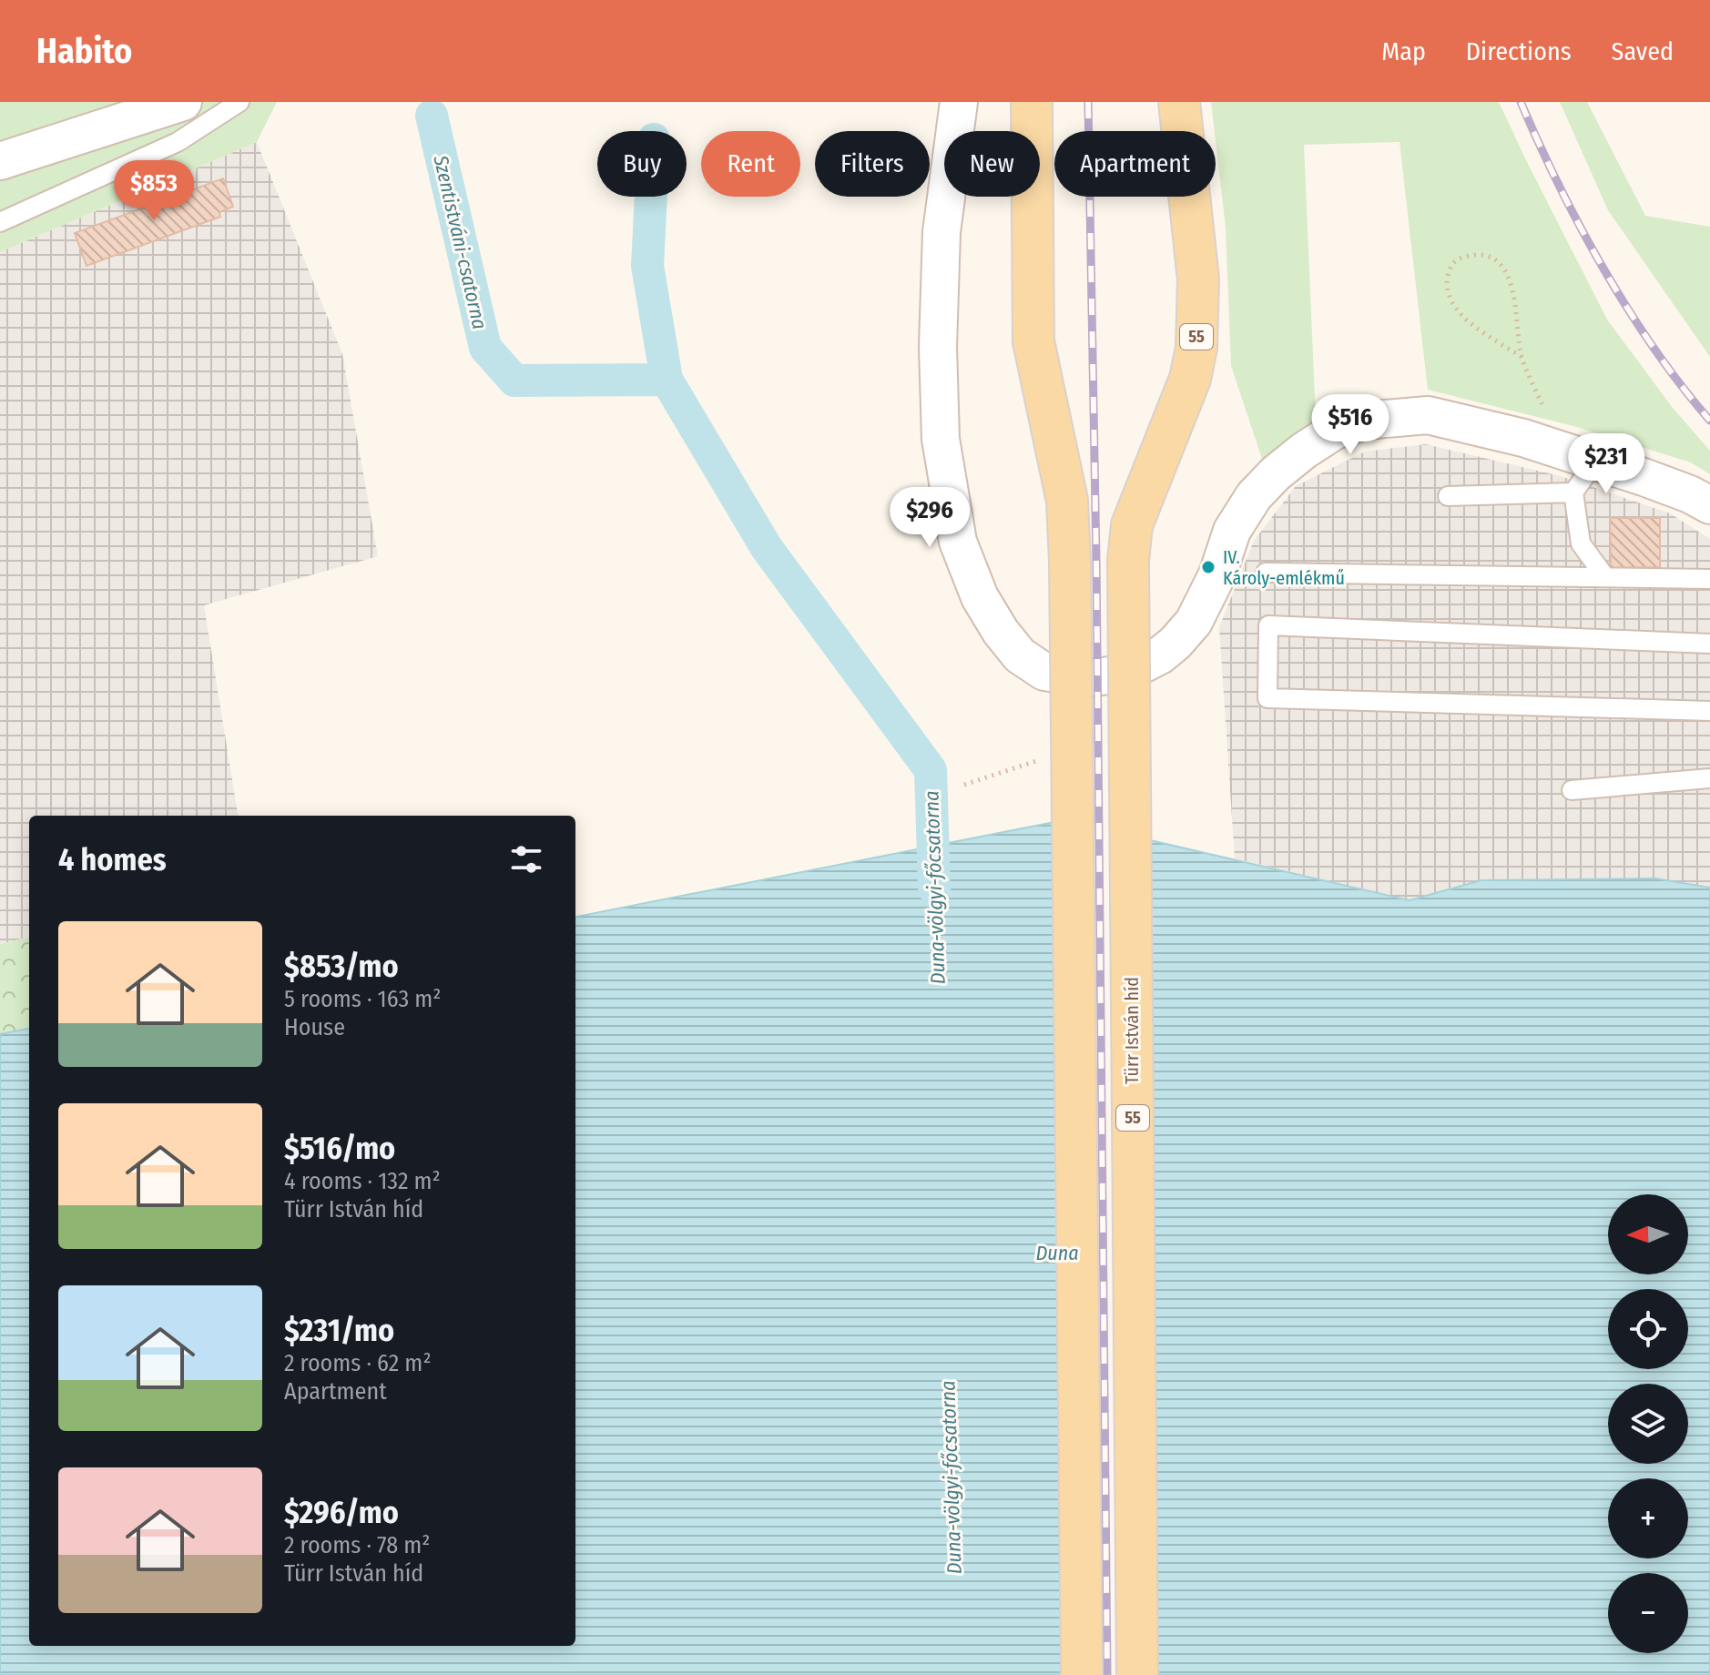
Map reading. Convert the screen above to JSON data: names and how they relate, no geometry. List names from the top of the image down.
{
  "streets": {
    "main road": ["55", "Türr István híd"]
  },
  "water": ["Szentistváni-csatorna", "Duna-völgyi-főcsatorna", "Duna"],
  "places": ["IV. Károly-emlékmű"],
  "north": "left",
  "page": {
    "header": "Habito",
    "nav": ["Map", "Directions", "Saved"],
    "chip": [
      "Buy",
      "Rent",
      "Filters",
      "New",
      "Apartment"
    ],
    "price": [
      "$853",
      "$516",
      "$231",
      "$296"
    ],
    "heading": "4 homes",
    "list": [
      {
        "name": "$853/mo",
        "note": "5 rooms · 163 m² · House"
      },
      {
        "name": "$516/mo",
        "note": "4 rooms · 132 m² · Türr István híd"
      },
      {
        "name": "$231/mo",
        "note": "2 rooms · 62 m² · Apartment"
      },
      {
        "name": "$296/mo",
        "note": "2 rooms · 78 m² · Türr István híd"
      }
    ],
    "map_buttons": ["+", "−"]
  }
}
